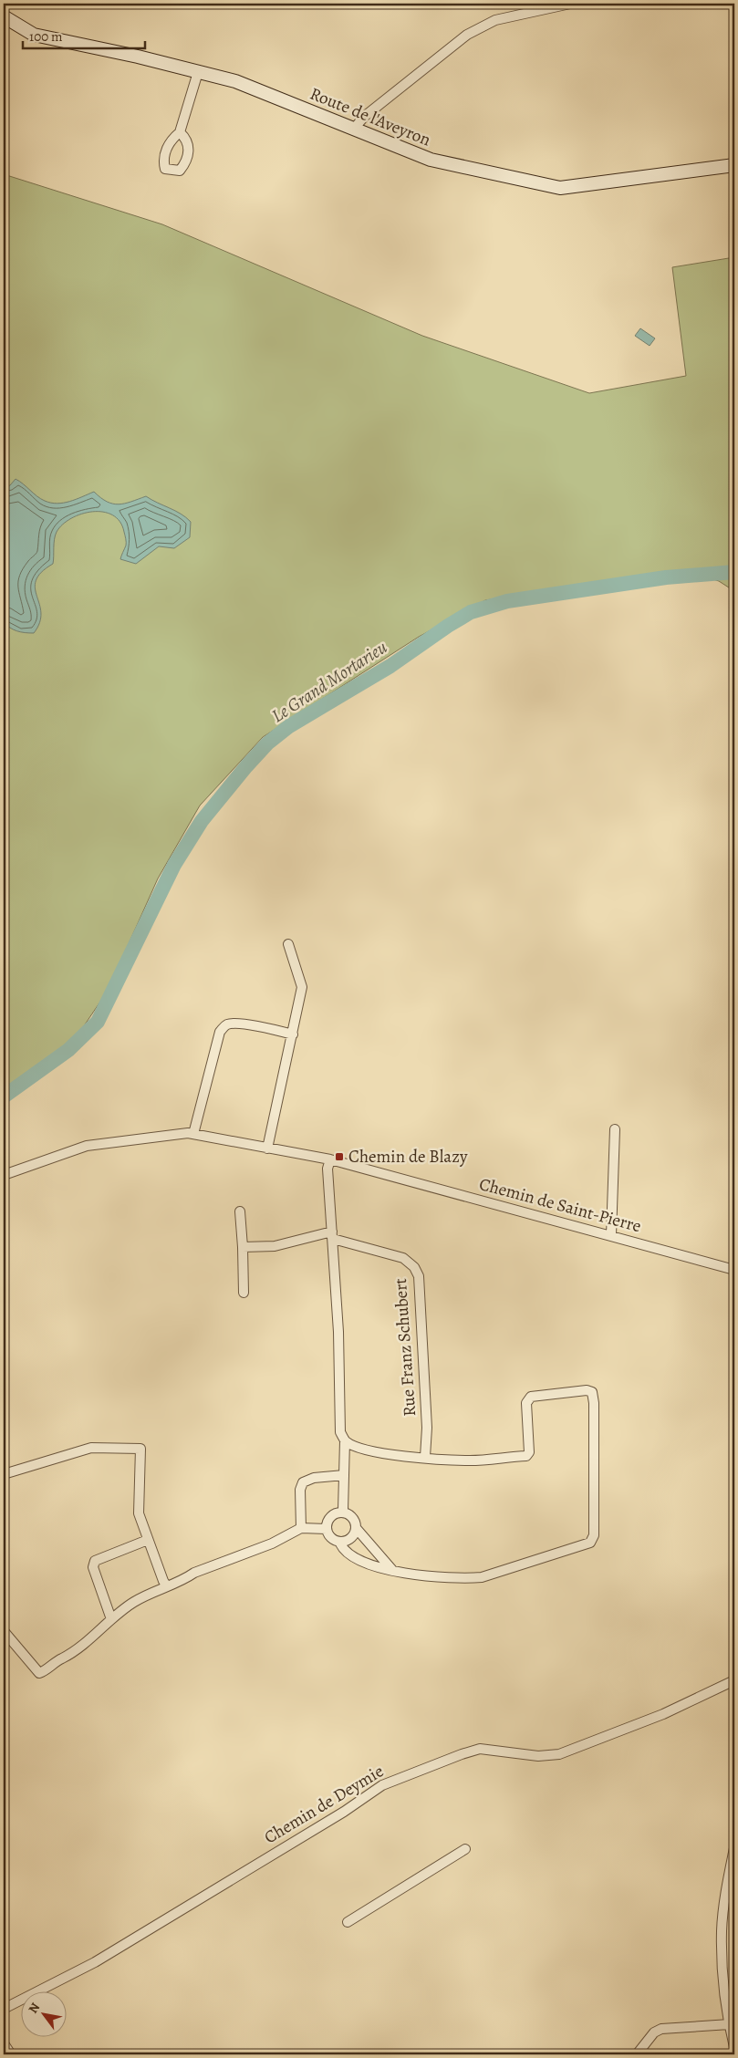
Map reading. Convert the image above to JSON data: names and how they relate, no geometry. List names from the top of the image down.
{
  "streets": {
    "street": [
      "Route de l'Aveyron",
      "Chemin de Saint-Pierre",
      "Rue Franz Schubert",
      "Chemin de Deymie"
    ]
  },
  "water": ["Le Grand Mortarieu"],
  "places": {
    "transit": ["Chemin de Blazy"]
  },
  "scale_bar": "100 m",
  "north": "top left"
}
